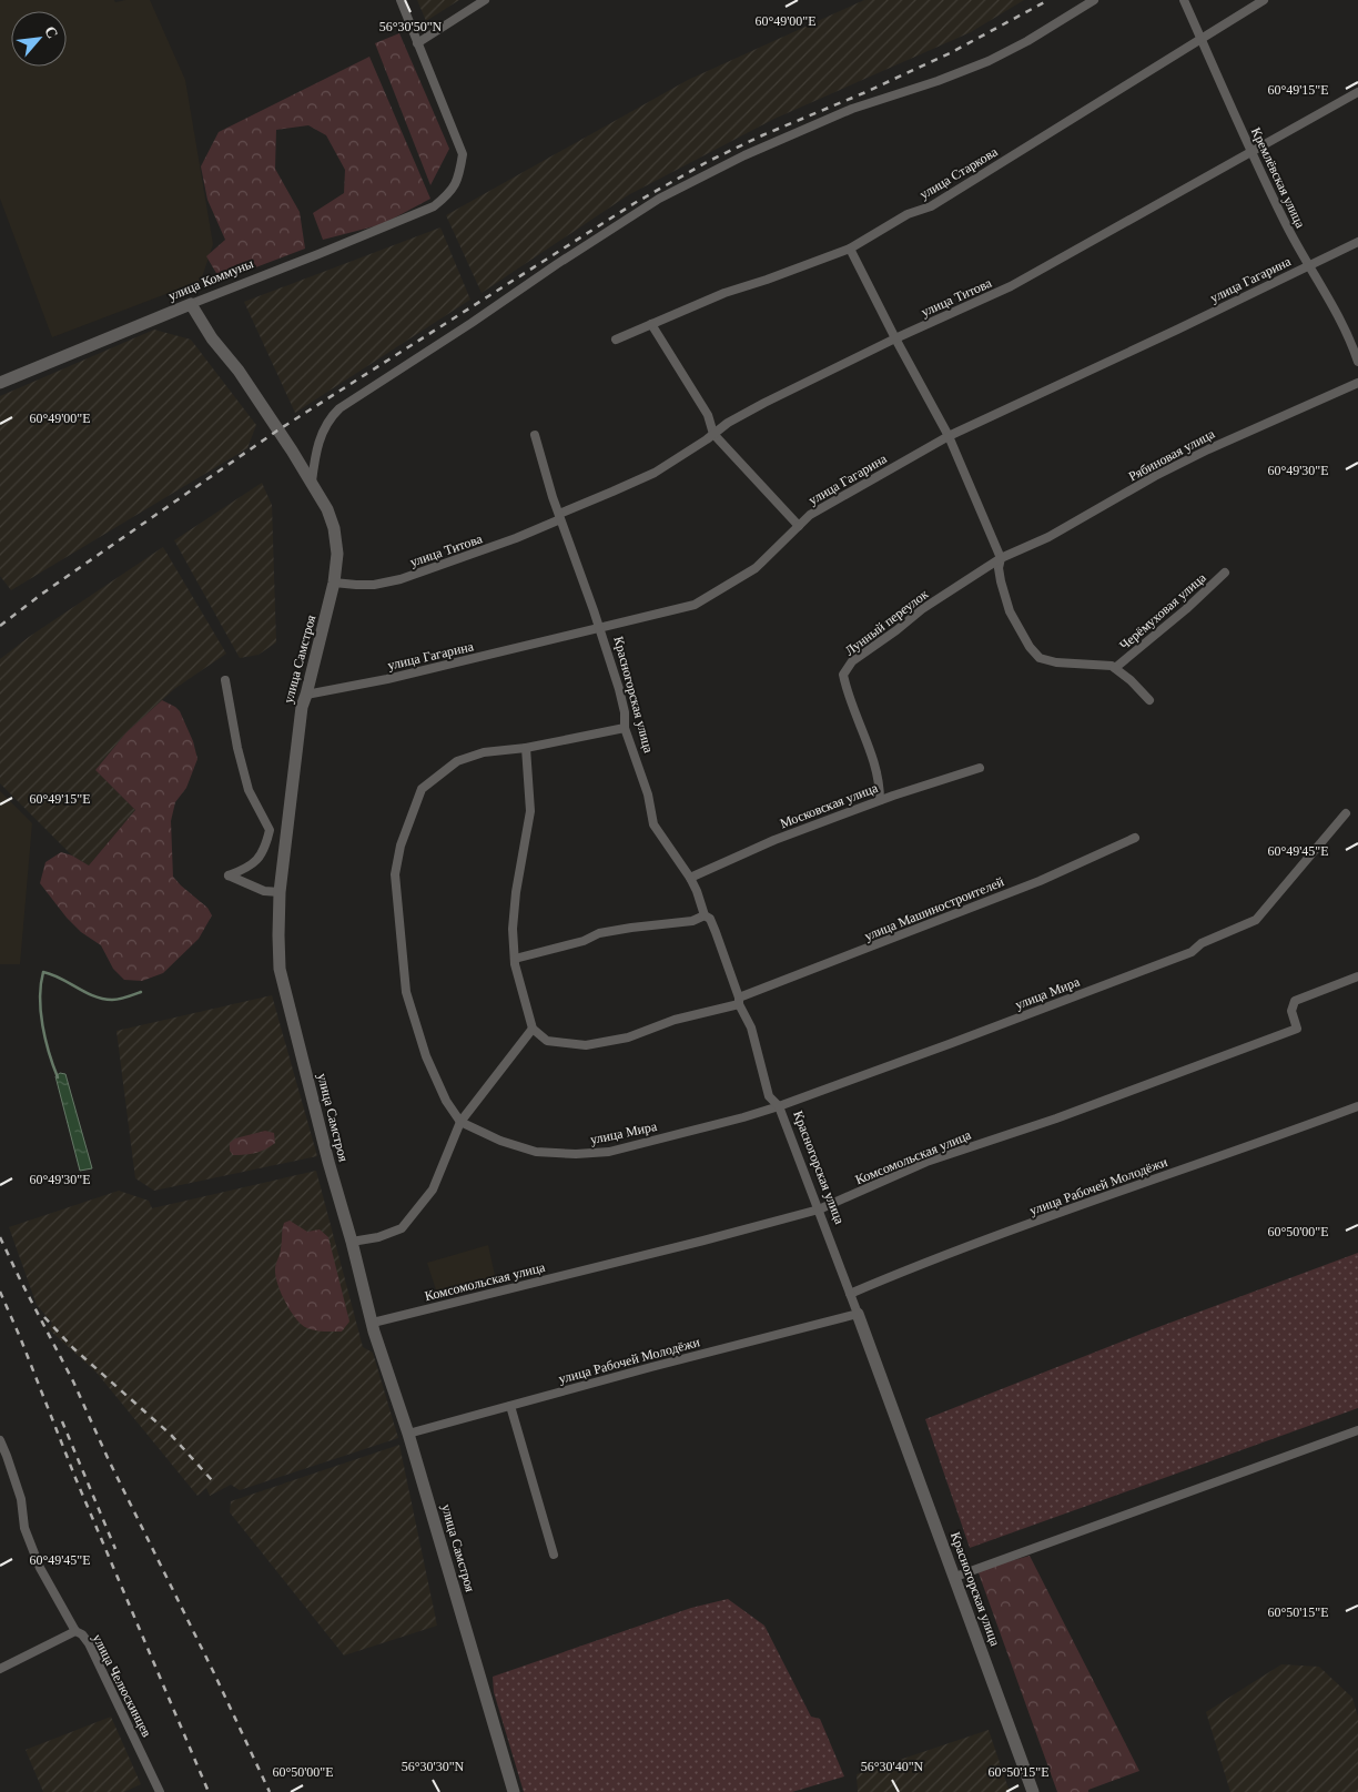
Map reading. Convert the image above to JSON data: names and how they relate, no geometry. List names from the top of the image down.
{
  "streets": {
    "street": [
      "улица Старкова",
      "Кремлёвская улица",
      "улица Коммуны",
      "улица Гагарина",
      "улица Титова",
      "Рябиновая улица",
      "Черёмуховая улица",
      "Лунный переулок",
      "улица Самстроя",
      "Красногорская улица",
      "Московская улица",
      "улица Машиностроителей",
      "улица Мира",
      "Комсомольская улица",
      "улица Рабочей Молодёжи",
      "улица Челюскинцев"
    ]
  },
  "crossings": [
    ["улица Старкова", "Кремлёвская улица"],
    ["Кремлёвская улица", "улица Гагарина"],
    ["Кремлёвская улица", "улица Титова"],
    ["улица Коммуны", "улица Самстроя"],
    ["улица Гагарина", "улица Самстроя"],
    ["улица Гагарина", "Красногорская улица"],
    ["улица Титова", "улица Самстроя"],
    ["улица Титова", "Красногорская улица"],
    ["Рябиновая улица", "Лунный переулок"],
    ["Лунный переулок", "Московская улица"],
    ["улица Самстроя", "Комсомольская улица"],
    ["улица Самстроя", "улица Рабочей Молодёжи"],
    ["Красногорская улица", "Московская улица"],
    ["Красногорская улица", "улица Машиностроителей"],
    ["Красногорская улица", "улица Мира"],
    ["Красногорская улица", "Комсомольская улица"],
    ["Красногорская улица", "улица Рабочей Молодёжи"]
  ],
  "north": "top right",
  "coordinates": [
    "60°49'00\"E",
    "56°30'50\"N",
    "60°49'15\"E",
    "60°49'30\"E",
    "60°49'45\"E",
    "60°50'00\"E",
    "60°50'15\"E",
    "56°30'30\"N",
    "56°30'40\"N"
  ]
}
